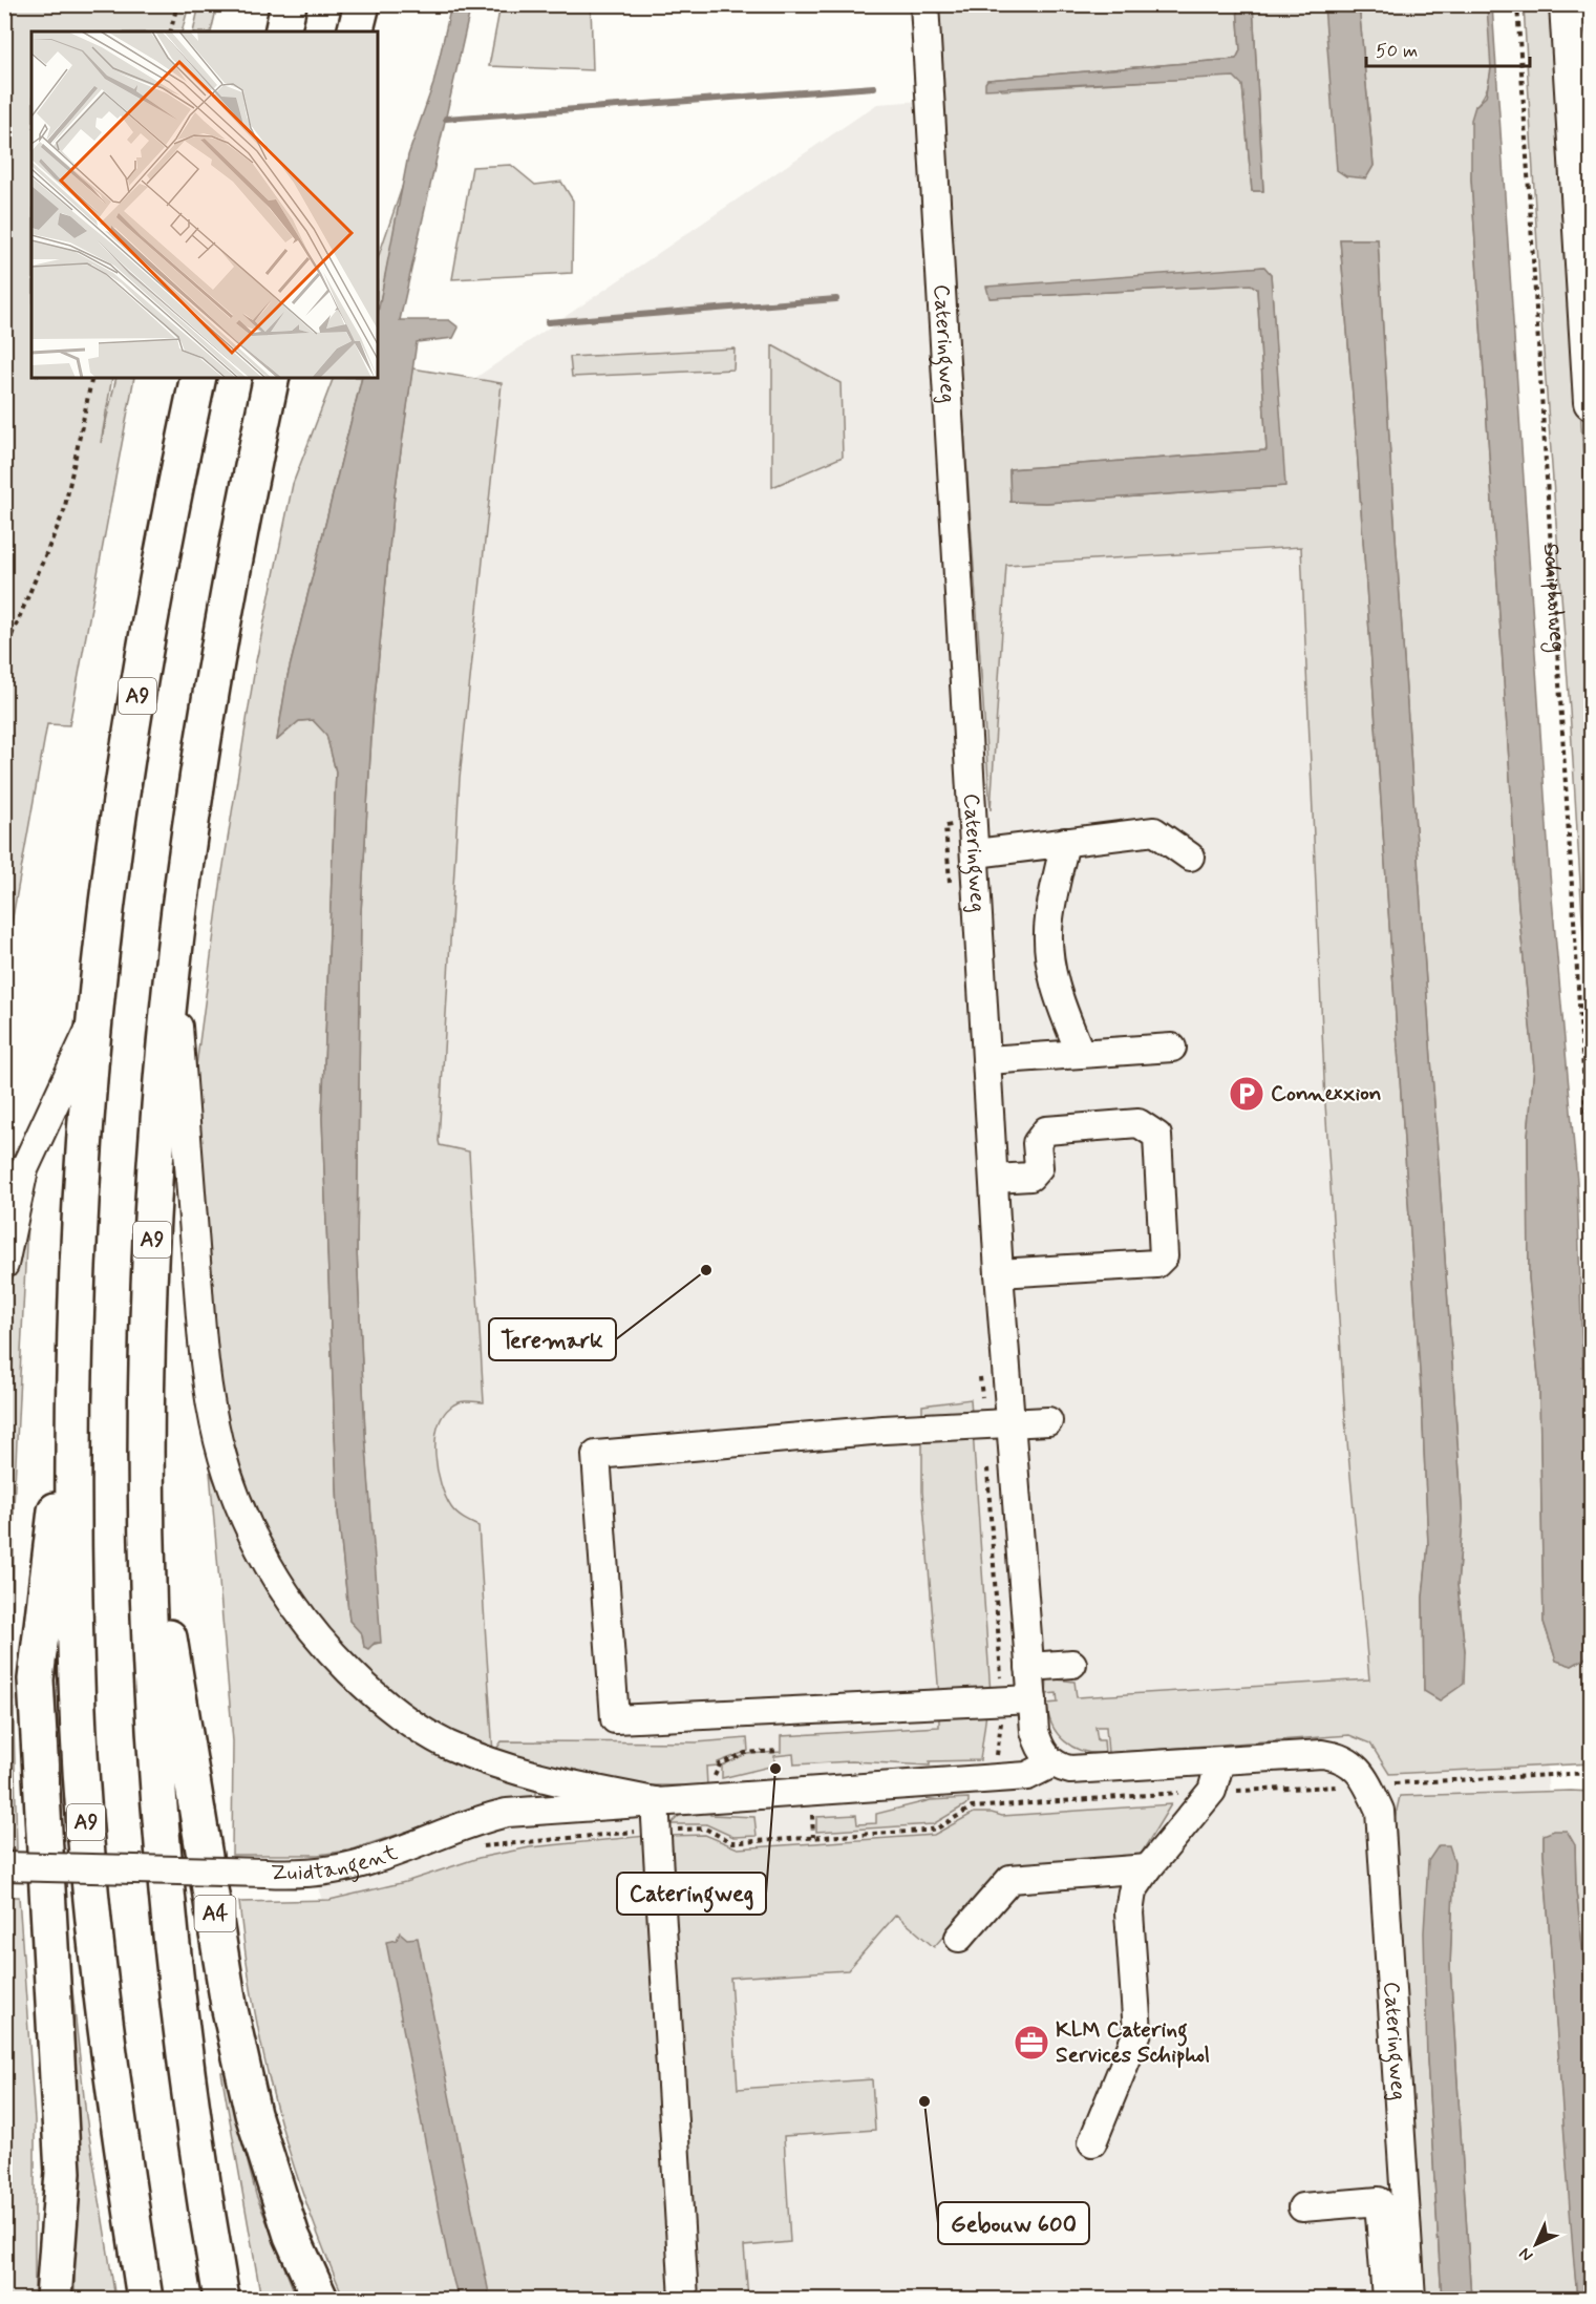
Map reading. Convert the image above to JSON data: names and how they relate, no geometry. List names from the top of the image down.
{
  "streets": {
    "highway": ["A9", "A4"],
    "street": ["Cateringweg", "Zuidtangent"],
    "path": ["Schipholweg"]
  },
  "crossings": [
    ["A9", "Zuidtangent"],
    ["A9", "A4"]
  ],
  "places": {
    "parking": ["Connexxion"],
    "other": ["Teremark", "Cateringweg", "Gebouw 600"],
    "office": ["KLM Catering Services Schiphol"]
  },
  "scale_bar": "50 m",
  "north": "bottom left"
}
